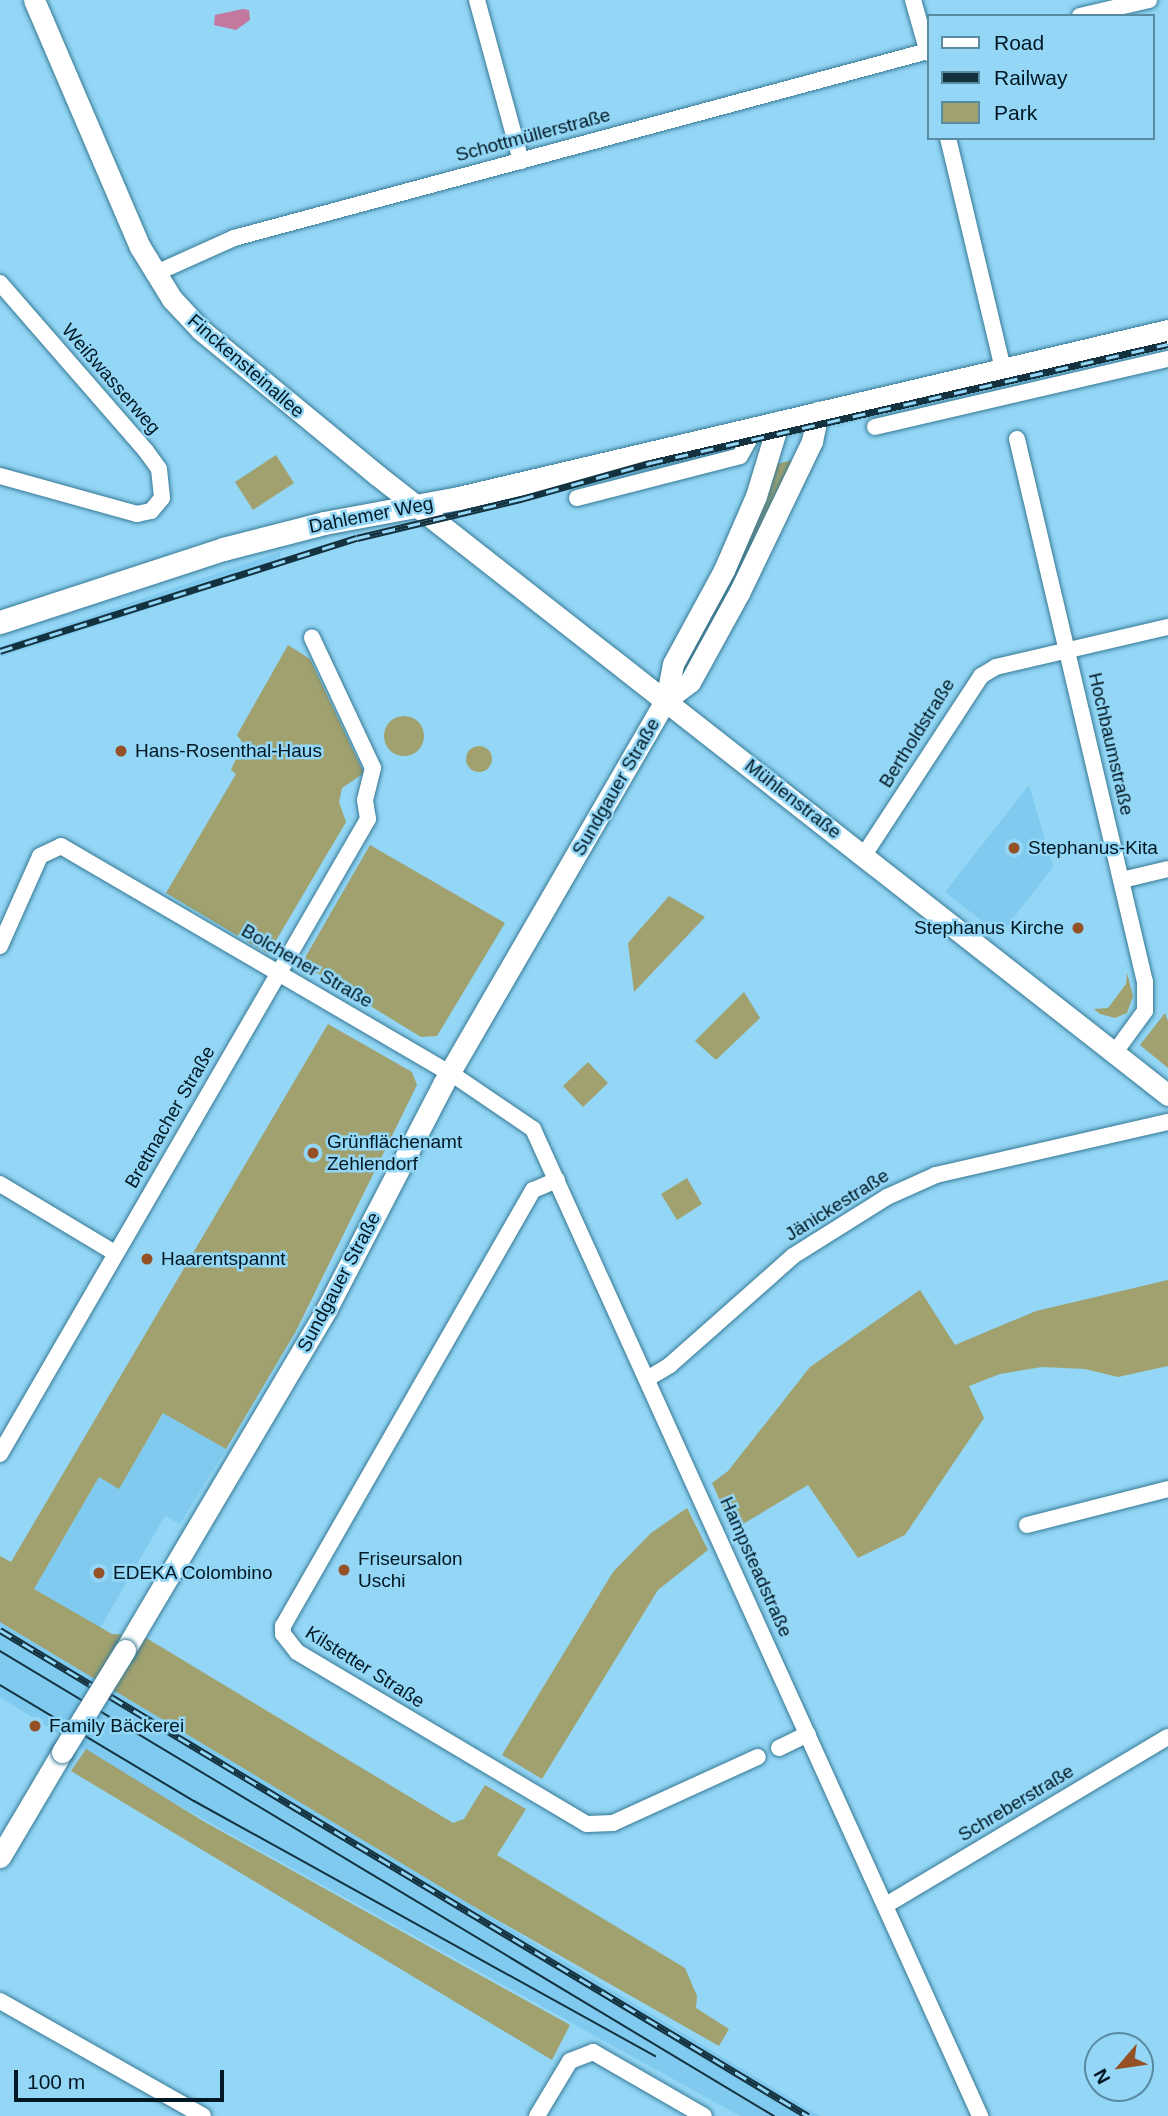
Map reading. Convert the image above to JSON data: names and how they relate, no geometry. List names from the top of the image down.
{
  "streets": {
    "main road": ["Dahlemer Weg"],
    "street": [
      "Schottmüllerstraße",
      "Finckensteinallee",
      "Weißwasserweg",
      "Bertholdstraße",
      "Hochbaumstraße",
      "Sundgauer Straße",
      "Mühlenstraße",
      "Bolchener Straße",
      "Brettnacher Straße",
      "Jänickestraße",
      "Hampsteadstraße",
      "Kilstetter Straße",
      "Schreberstraße"
    ]
  },
  "crossings": [
    ["Schottmüllerstraße", "Finckensteinallee"],
    ["Finckensteinallee", "Dahlemer Weg"],
    ["Finckensteinallee", "Mühlenstraße"],
    ["Dahlemer Weg", "Sundgauer Straße"],
    ["Dahlemer Weg", "Mühlenstraße"],
    ["Bertholdstraße", "Hochbaumstraße"],
    ["Bertholdstraße", "Mühlenstraße"],
    ["Hochbaumstraße", "Mühlenstraße"],
    ["Sundgauer Straße", "Mühlenstraße"],
    ["Sundgauer Straße", "Bolchener Straße"],
    ["Sundgauer Straße", "Hampsteadstraße"],
    ["Bolchener Straße", "Brettnacher Straße"],
    ["Bolchener Straße", "Hampsteadstraße"],
    ["Jänickestraße", "Hampsteadstraße"],
    ["Hampsteadstraße", "Kilstetter Straße"],
    ["Hampsteadstraße", "Schreberstraße"]
  ],
  "places": [
    "Hans-Rosenthal-Haus",
    "Stephanus-Kita",
    "Stephanus Kirche",
    "Grünflächenamt Zehlendorf",
    "Haarentspannt",
    "Friseursalon Uschi",
    "EDEKA Colombino",
    "Family Bäckerei"
  ],
  "legend": ["Road", "Railway", "Park"],
  "scale_bar": "100 m",
  "north": "bottom left"
}
